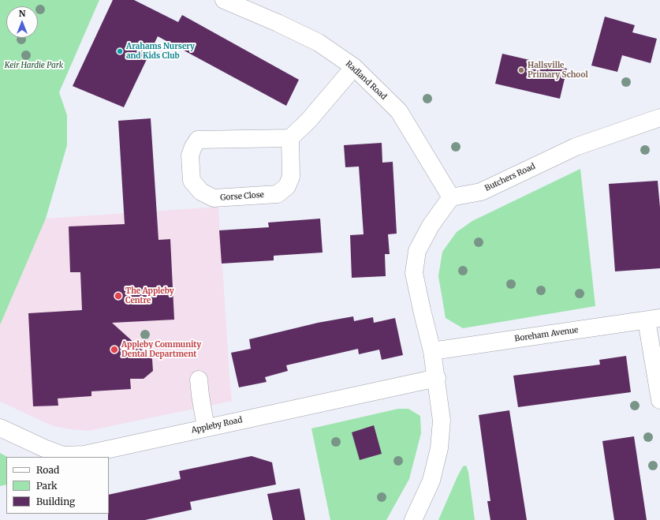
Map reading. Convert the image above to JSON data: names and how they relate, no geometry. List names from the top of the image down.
{
  "streets": {
    "street": [
      "Radland Road",
      "Butchers Road",
      "Gorse Close",
      "Boreham Avenue",
      "Appleby Road"
    ]
  },
  "crossings": [
    ["Radland Road", "Butchers Road"]
  ],
  "parks": ["Keir Hardie Park"],
  "places": [
    "Arahams Nursery and Kids Club",
    "Hallsville Primary School",
    "The Appleby Centre",
    "Appleby Community Dental Department"
  ],
  "legend": ["Road", "Park", "Building"],
  "north": "top"
}
